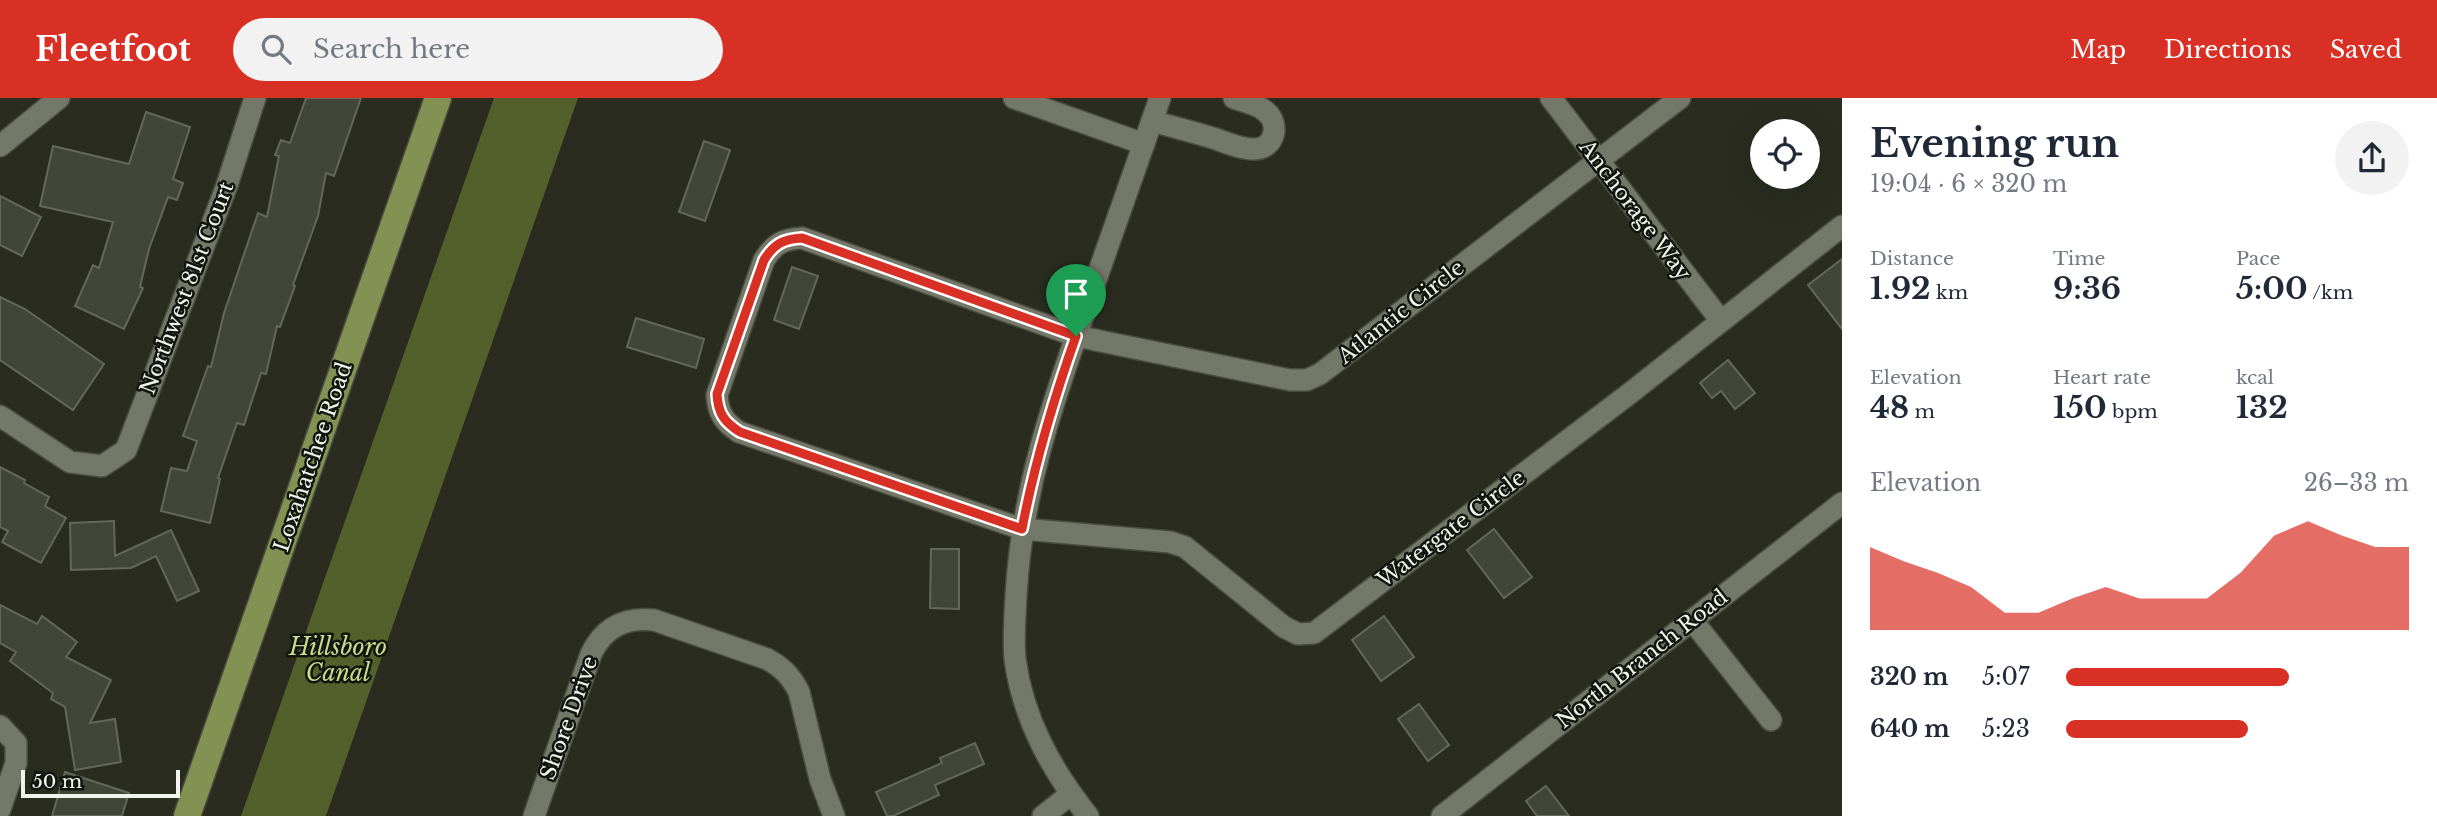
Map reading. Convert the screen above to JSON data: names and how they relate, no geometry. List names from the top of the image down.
{
  "streets": {
    "main road": ["Loxahatchee Road"],
    "street": [
      "Anchorage Way",
      "Northwest 81st Court",
      "Atlantic Circle",
      "Watergate Circle",
      "North Branch Road",
      "Shore Drive"
    ]
  },
  "crossings": [
    ["Anchorage Way", "Atlantic Circle"],
    ["Anchorage Way", "Watergate Circle"],
    ["Atlantic Circle", "Watergate Circle"]
  ],
  "water": ["Hillsboro Canal"],
  "scale_bar": "50 m",
  "page": {
    "header": "Fleetfoot",
    "search": "Search here",
    "nav": ["Map", "Directions", "Saved"],
    "heading": ["Evening run", "19:04 · 6 × 320 m"],
    "stats": [
      ["Distance", "1.92 km"],
      ["Time", "9:36"],
      ["Pace", "5:00 /km"],
      ["Elevation", "48 m"],
      ["Heart rate", "150 bpm"],
      ["kcal", "132"]
    ],
    "chart": ["Elevation", "26–33 m"],
    "list": [
      {
        "name": "320 m",
        "note": "5:07"
      },
      {
        "name": "640 m",
        "note": "5:23"
      }
    ],
    "scale": "50 m"
  }
}
